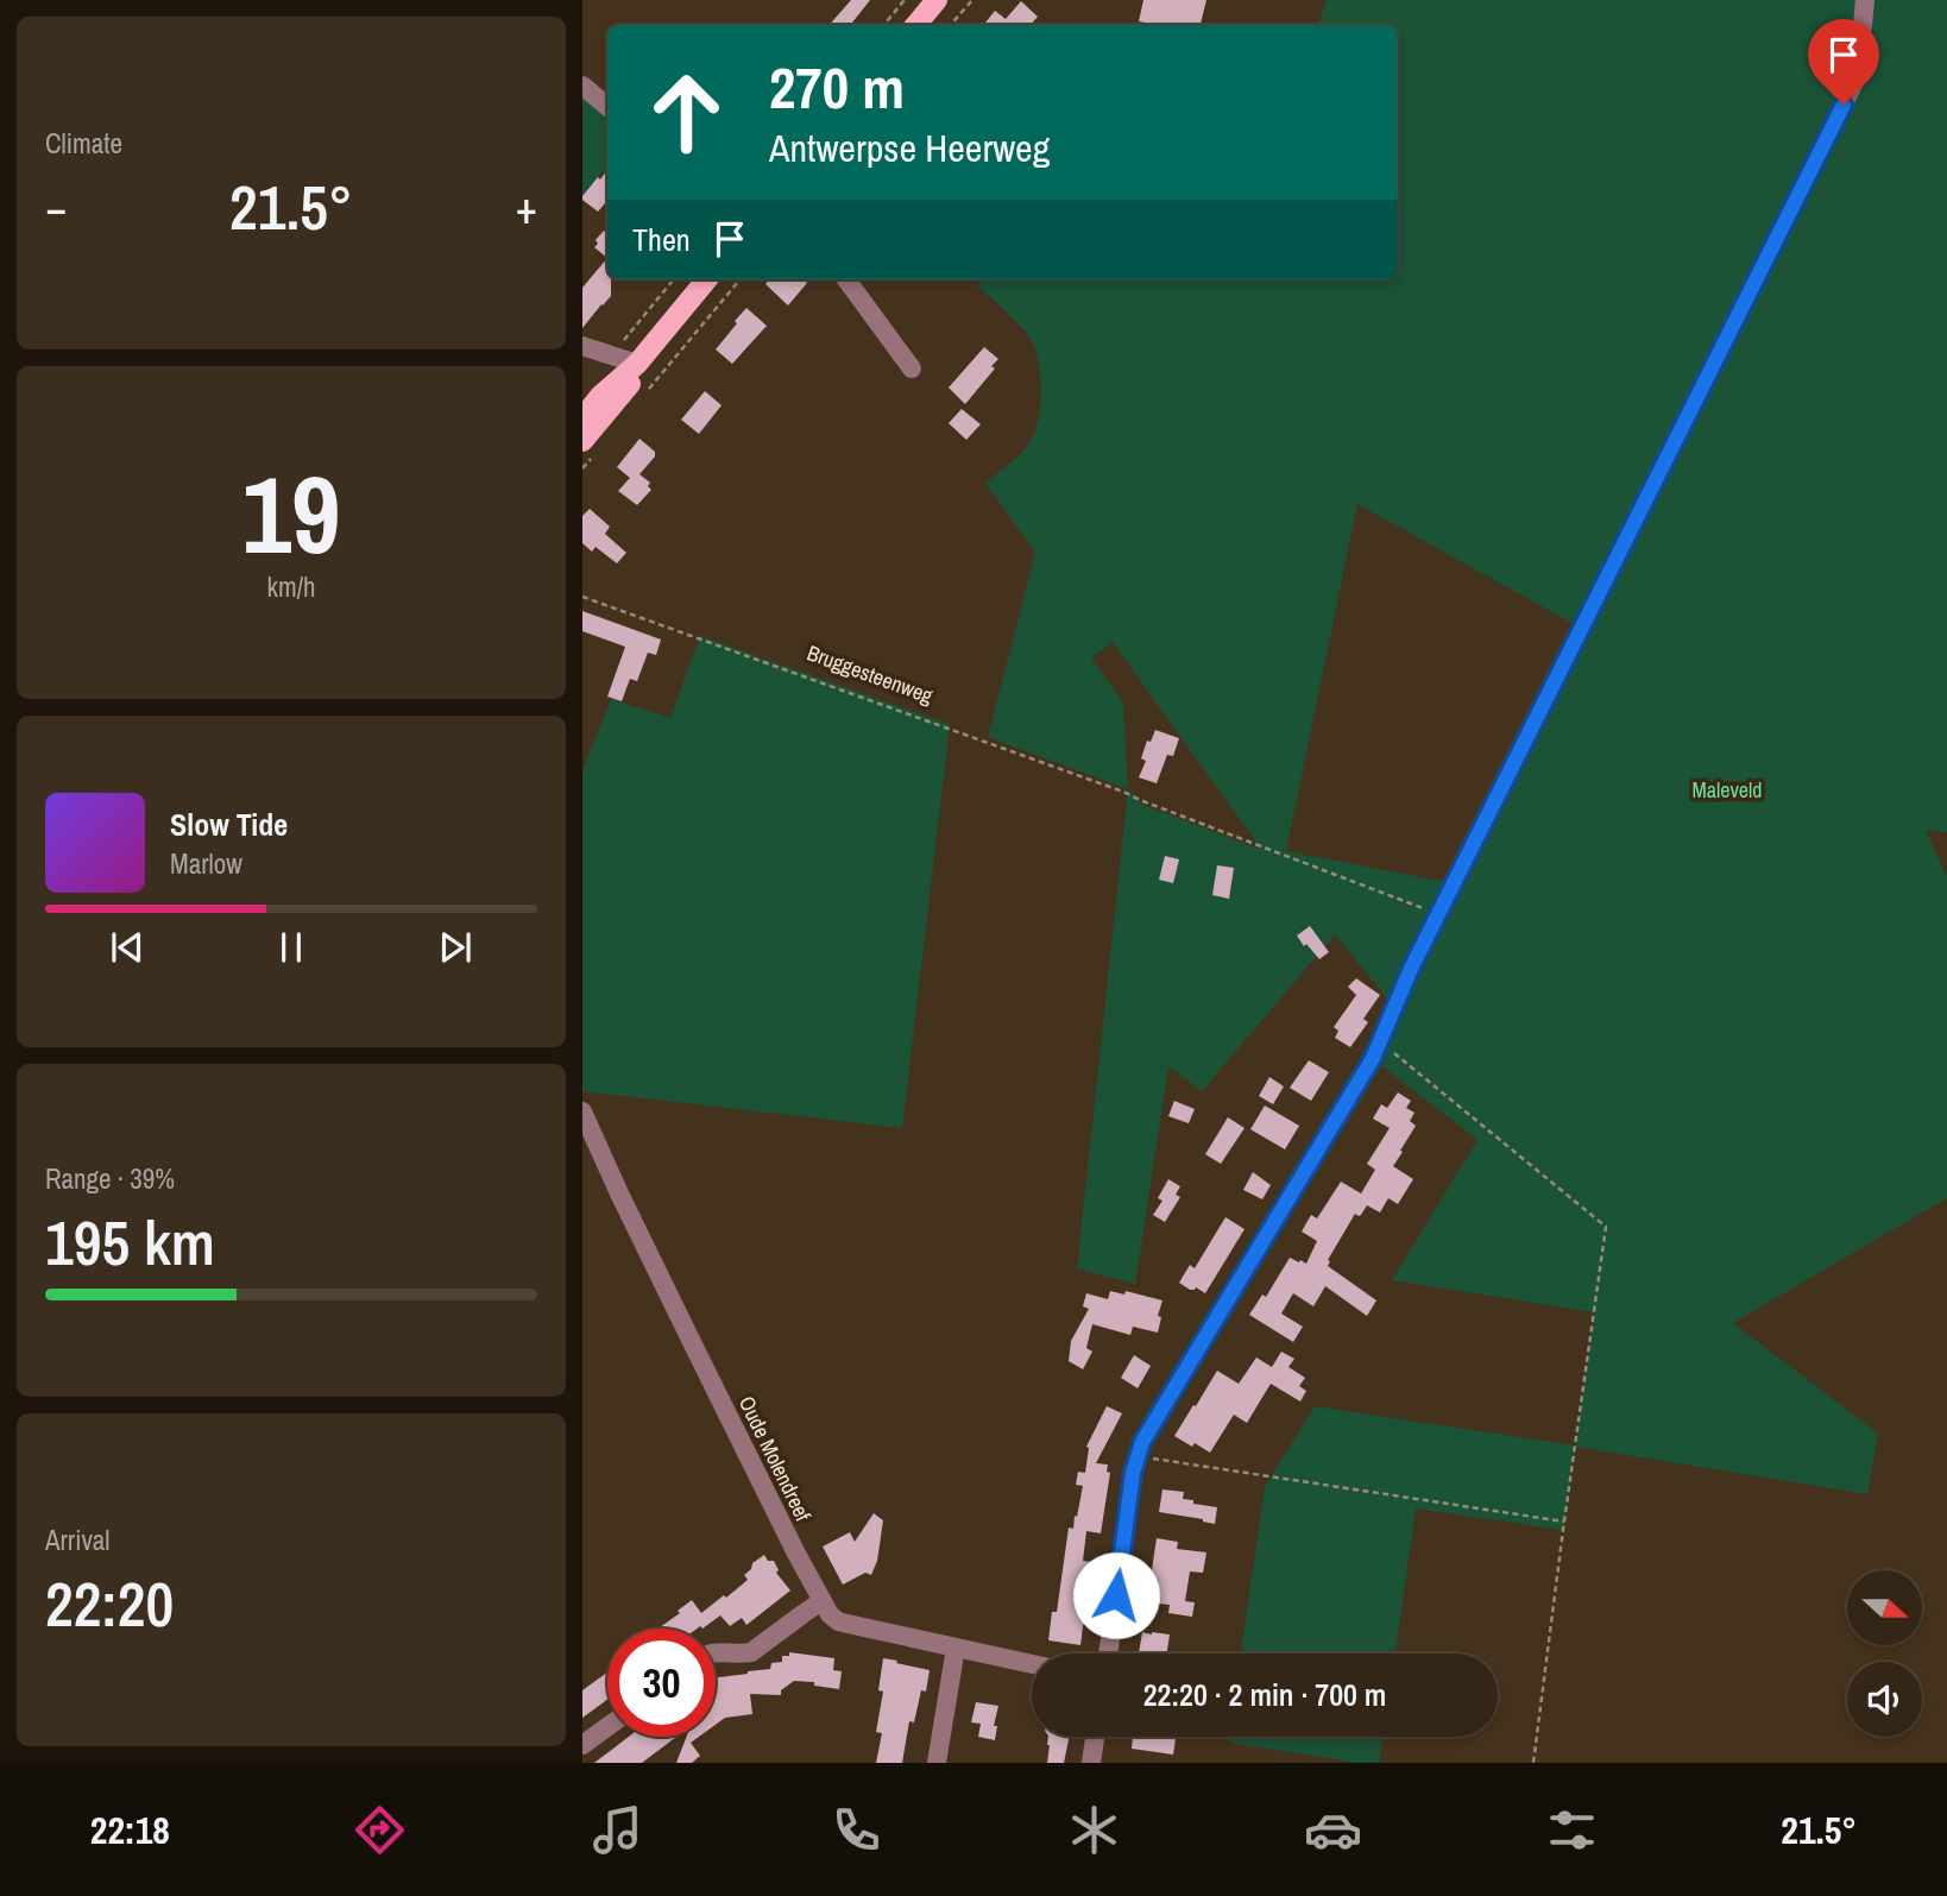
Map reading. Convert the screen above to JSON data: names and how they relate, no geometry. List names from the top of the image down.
{
  "streets": {
    "street": ["Oude Molendreef"],
    "path": ["Bruggesteenweg"]
  },
  "parks": ["Maleveld"],
  "north": "right",
  "page": {
    "tile": [
      "Climate",
      ["19", "km/h"],
      ["Range · 39%", "195 km"],
      ["Arrival", "22:20"]
    ],
    "turn": ["270 m", "Antwerpse Heerweg"],
    "heat": ["−", "21.5°", "+"],
    "then": "Then",
    "song": ["Slow Tide", "Marlow"],
    "limit": "30",
    "trip": "22:20 · 2 min · 700 m",
    "tabs": ["22:18", "21.5°"]
  }
}
